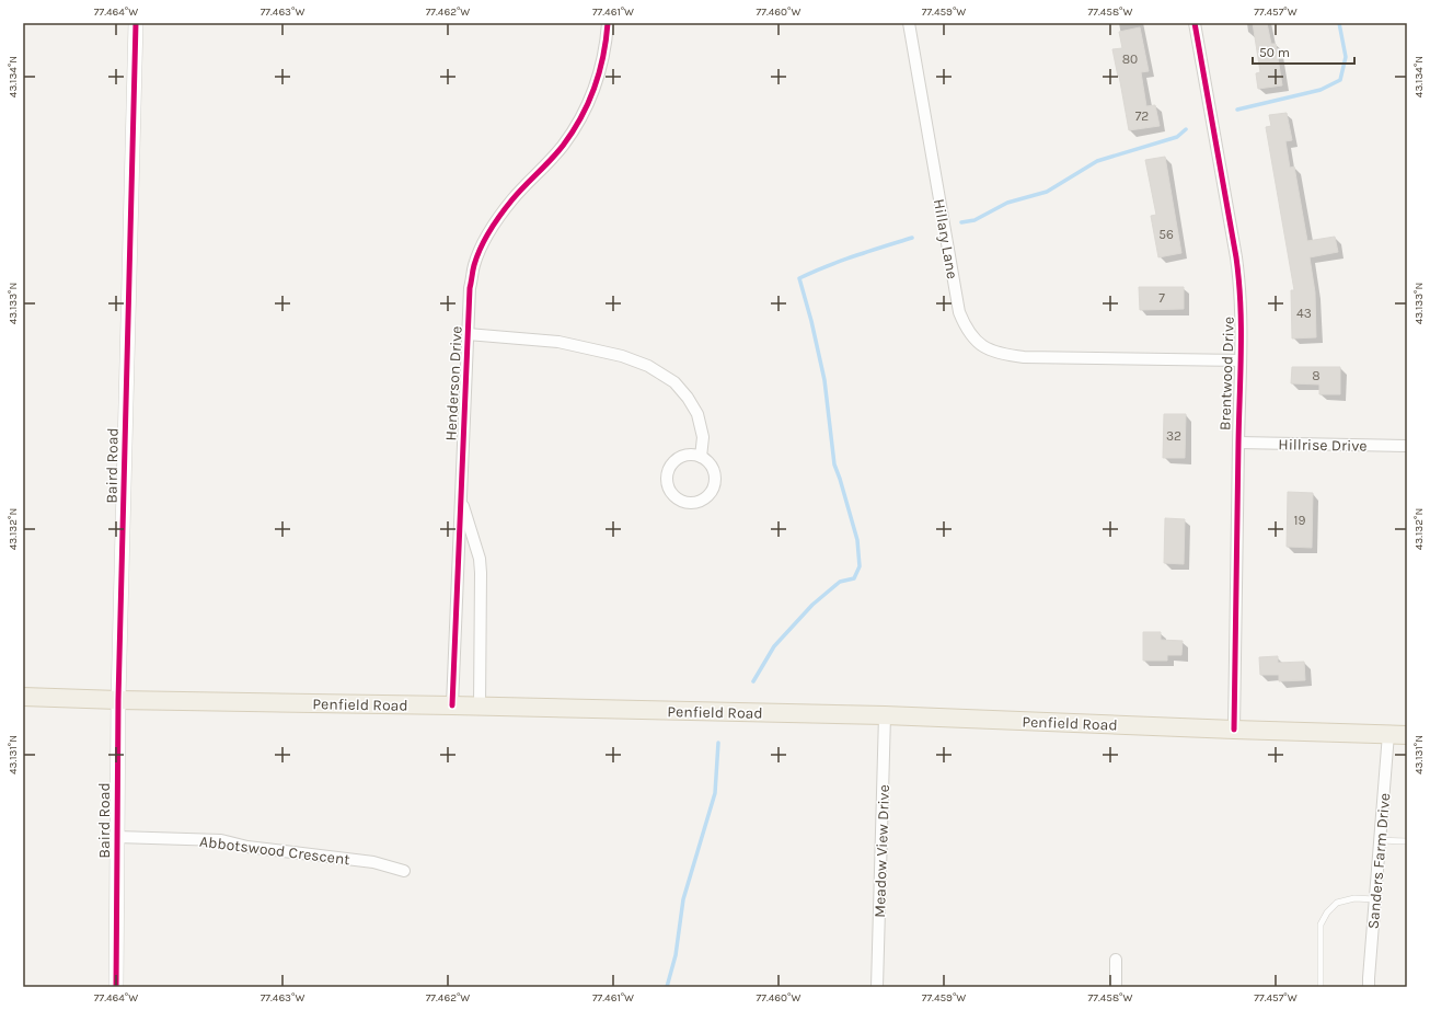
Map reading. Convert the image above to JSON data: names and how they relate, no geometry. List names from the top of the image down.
{
  "streets": {
    "main road": ["Penfield Road"],
    "street": [
      "Hillary Lane",
      "Brentwood Drive",
      "Henderson Drive",
      "Hillrise Drive",
      "Baird Road",
      "Abbotswood Crescent",
      "Meadow View Drive",
      "Sanders Farm Drive"
    ]
  },
  "crossings": [
    ["Hillary Lane", "Brentwood Drive"],
    ["Brentwood Drive", "Hillrise Drive"],
    ["Brentwood Drive", "Penfield Road"],
    ["Henderson Drive", "Penfield Road"],
    ["Baird Road", "Penfield Road"],
    ["Baird Road", "Abbotswood Crescent"],
    ["Penfield Road", "Meadow View Drive"],
    ["Penfield Road", "Sanders Farm Drive"]
  ],
  "house_numbers": [
    "80",
    "72",
    "56",
    "7",
    "43",
    "8",
    "32",
    "19"
  ],
  "scale_bar": "50 m",
  "coordinates": [
    "77.464°W",
    "77.463°W",
    "77.462°W",
    "77.461°W",
    "77.460°W",
    "77.459°W",
    "77.458°W",
    "77.457°W",
    "43.134°N",
    "43.133°N",
    "43.132°N",
    "43.131°N"
  ]
}
